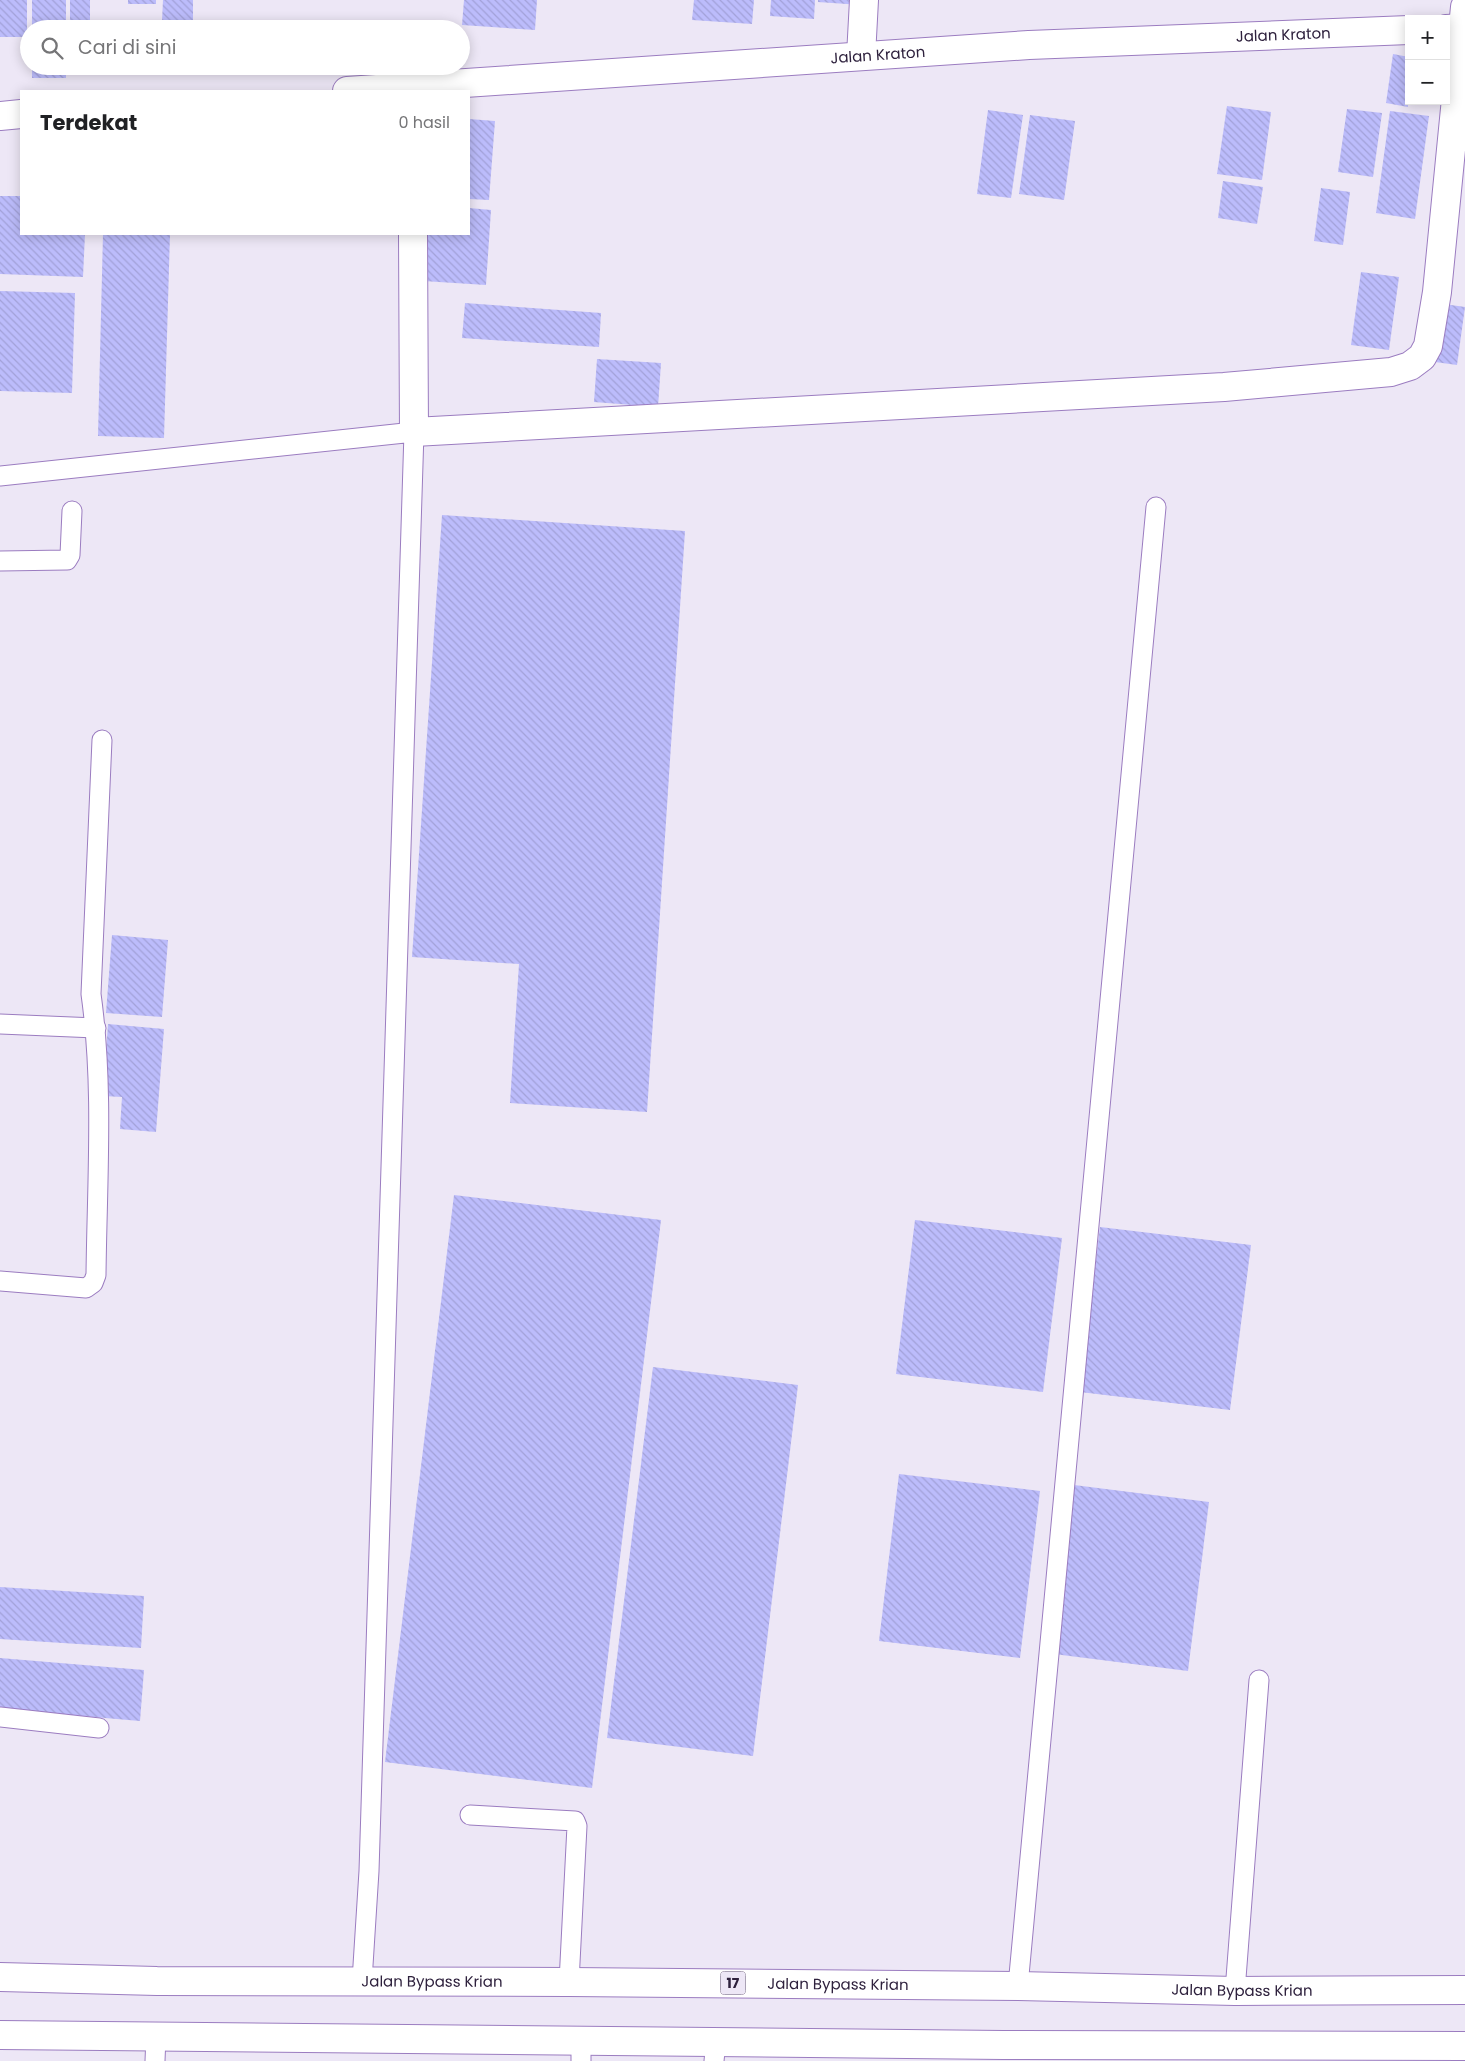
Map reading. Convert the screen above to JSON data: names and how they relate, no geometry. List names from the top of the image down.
{
  "streets": {
    "main road": ["Jalan Kraton", "Jalan Bypass Krian", "17"]
  },
  "page": {
    "map_buttons": ["+", "−"],
    "search": "Cari di sini",
    "heading": ["Terdekat", "0 hasil"]
  }
}
